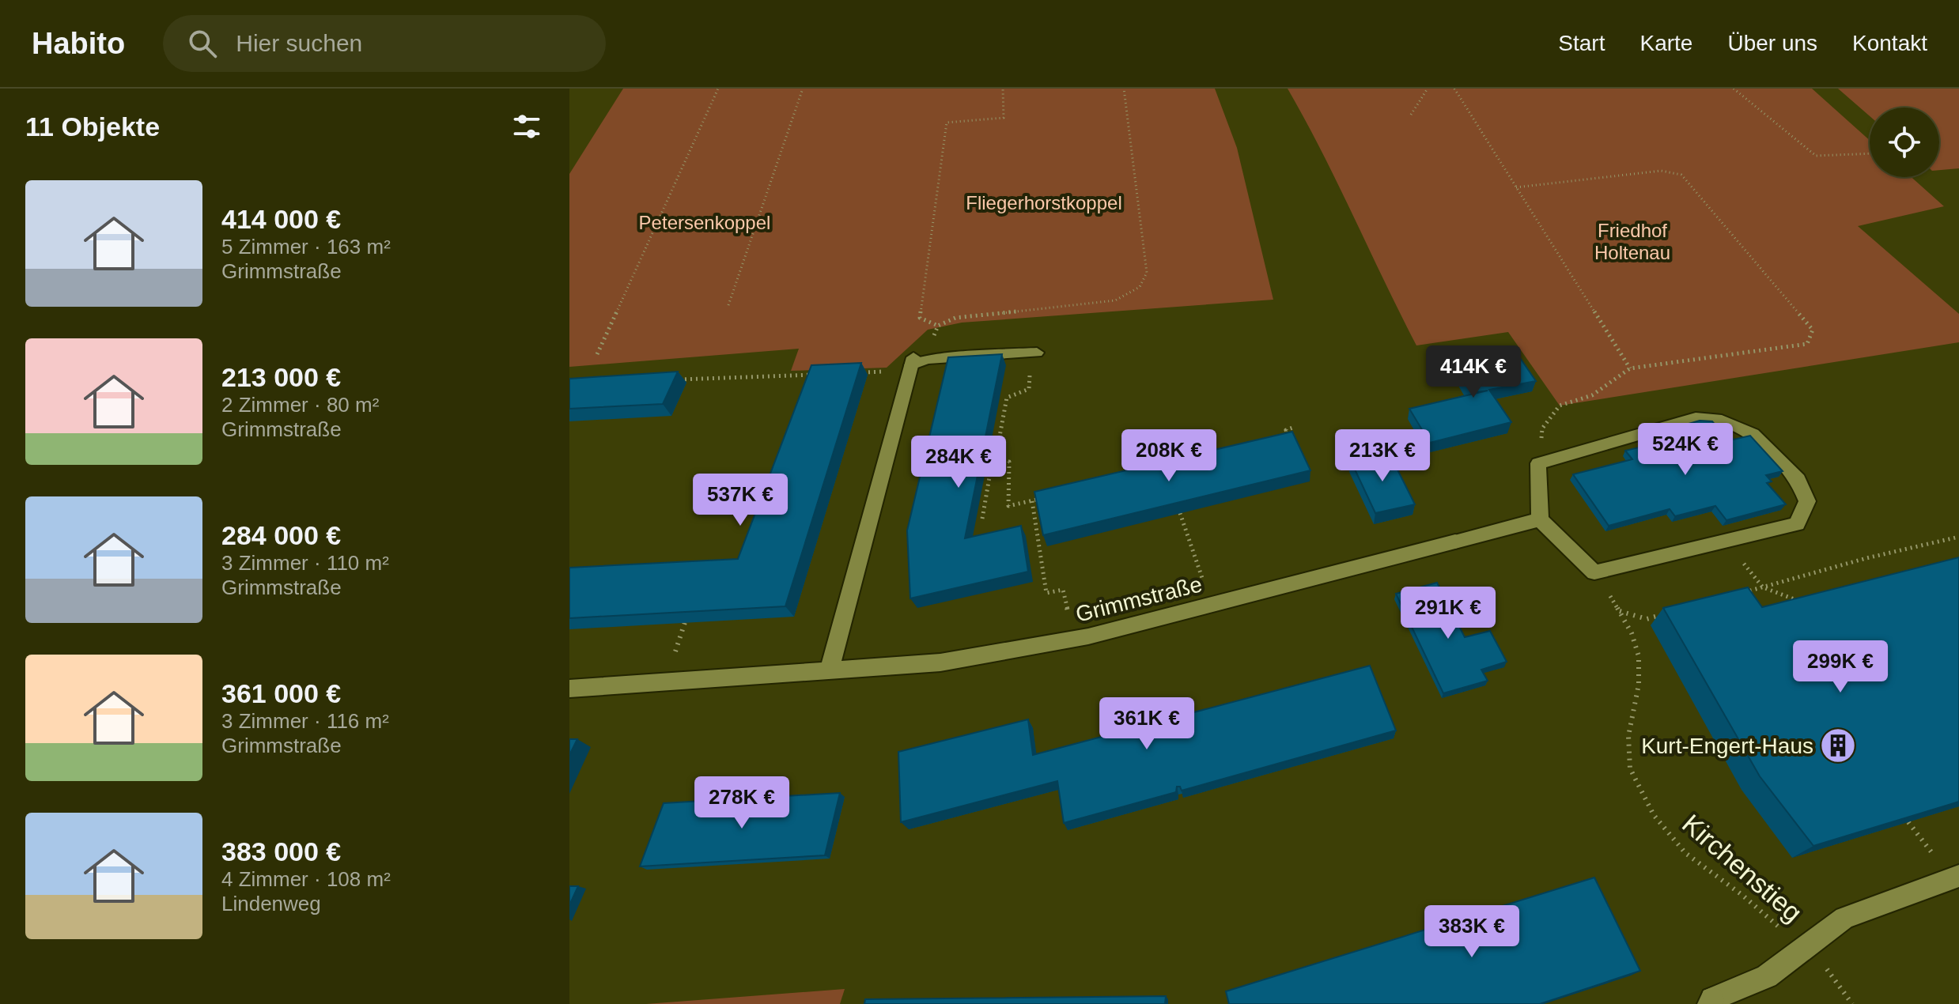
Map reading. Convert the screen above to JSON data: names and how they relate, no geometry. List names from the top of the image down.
{
  "streets": {
    "street": ["Grimmstraße"],
    "path": ["Kirchenstieg"]
  },
  "parks": ["Fliegerhorstkoppel", "Petersenkoppel", "Friedhof Holtenau"],
  "places": {
    "building": ["Kurt-Engert-Haus"]
  },
  "page": {
    "header": "Habito",
    "search": "Hier suchen",
    "nav": [
      "Start",
      "Karte",
      "Über uns",
      "Kontakt"
    ],
    "heading": "11 Objekte",
    "list": [
      {
        "name": "414 000 €",
        "note": "5 Zimmer · 163 m² · Grimmstraße"
      },
      {
        "name": "213 000 €",
        "note": "2 Zimmer · 80 m² · Grimmstraße"
      },
      {
        "name": "284 000 €",
        "note": "3 Zimmer · 110 m² · Grimmstraße"
      },
      {
        "name": "361 000 €",
        "note": "3 Zimmer · 116 m² · Grimmstraße"
      },
      {
        "name": "383 000 €",
        "note": "4 Zimmer · 108 m² · Lindenweg"
      }
    ],
    "price": [
      "414K €",
      "524K €",
      "208K €",
      "213K €",
      "284K €",
      "537K €",
      "291K €",
      "299K €",
      "361K €",
      "278K €",
      "383K €"
    ]
  }
}
